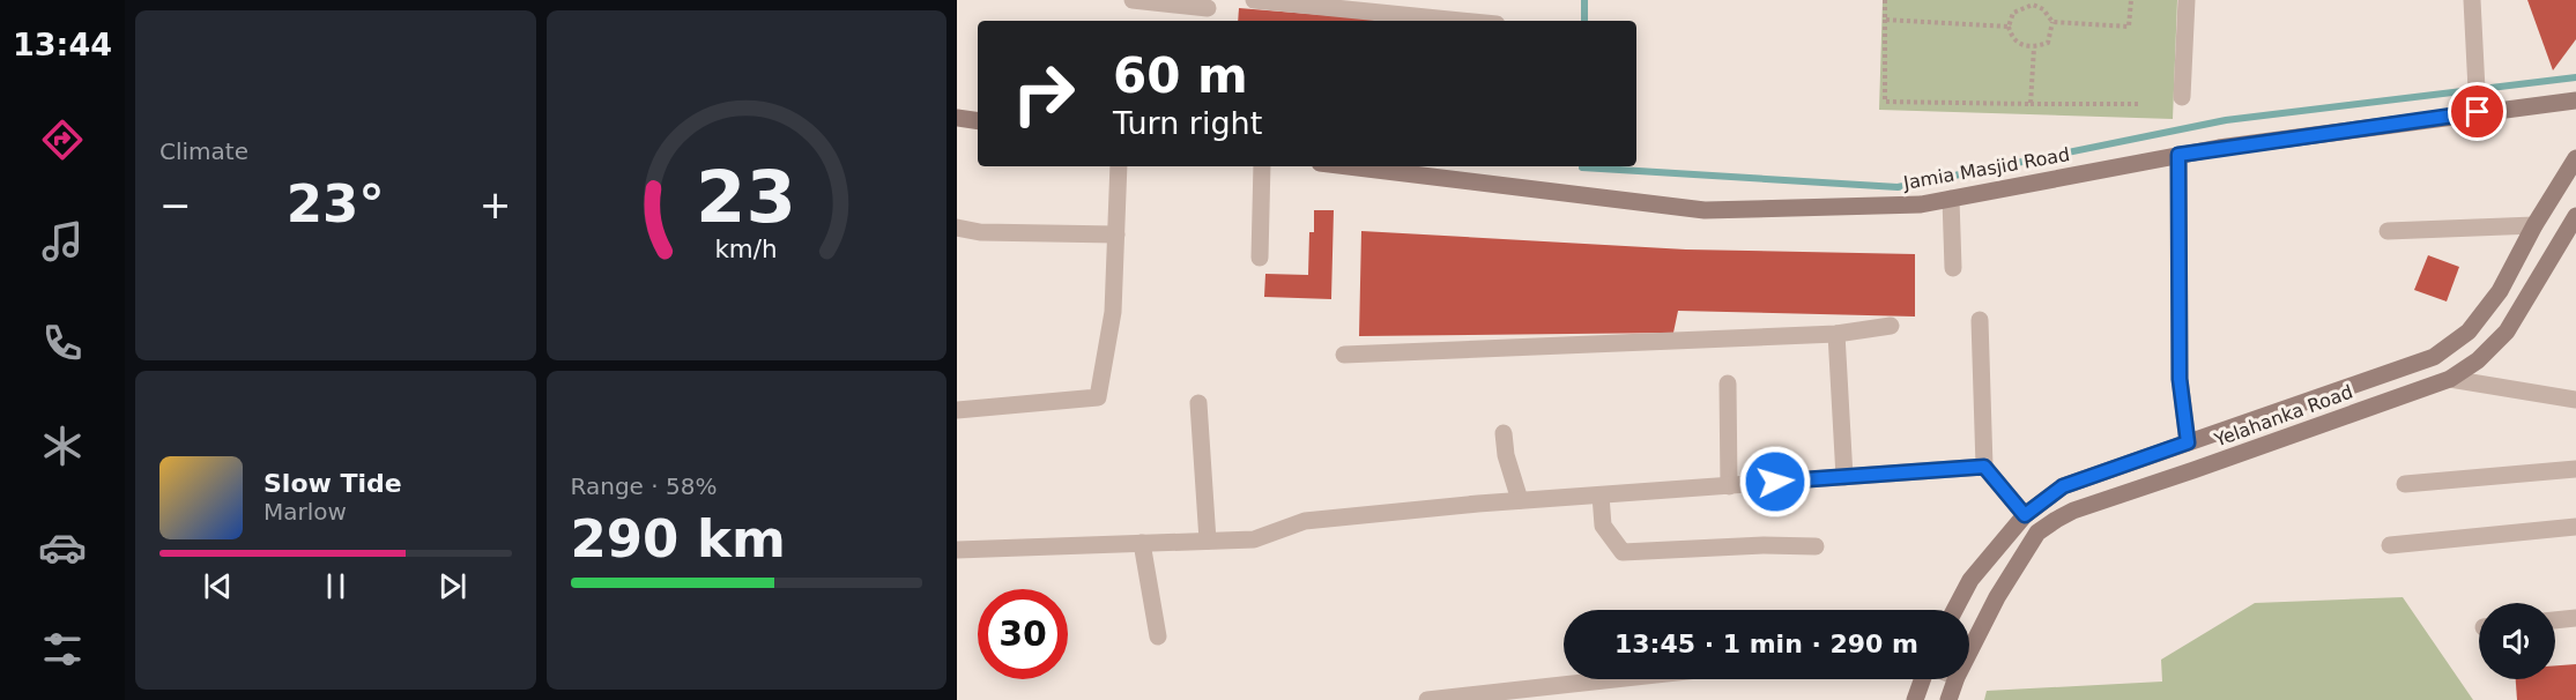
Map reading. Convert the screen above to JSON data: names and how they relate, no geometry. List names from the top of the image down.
{
  "streets": {
    "main road": ["Jamia Masjid Road", "Yelahanka Road"]
  },
  "page": {
    "tabs": "13:44",
    "tile": [
      "Climate",
      ["Range · 58%", "290 km"]
    ],
    "turn": ["60 m", "Turn right"],
    "heat": ["−", "23°", "+"],
    "song": ["Slow Tide", "Marlow"],
    "limit": "30",
    "trip": "13:45 · 1 min · 290 m",
    "gauge": ["23", "km/h"]
  }
}
